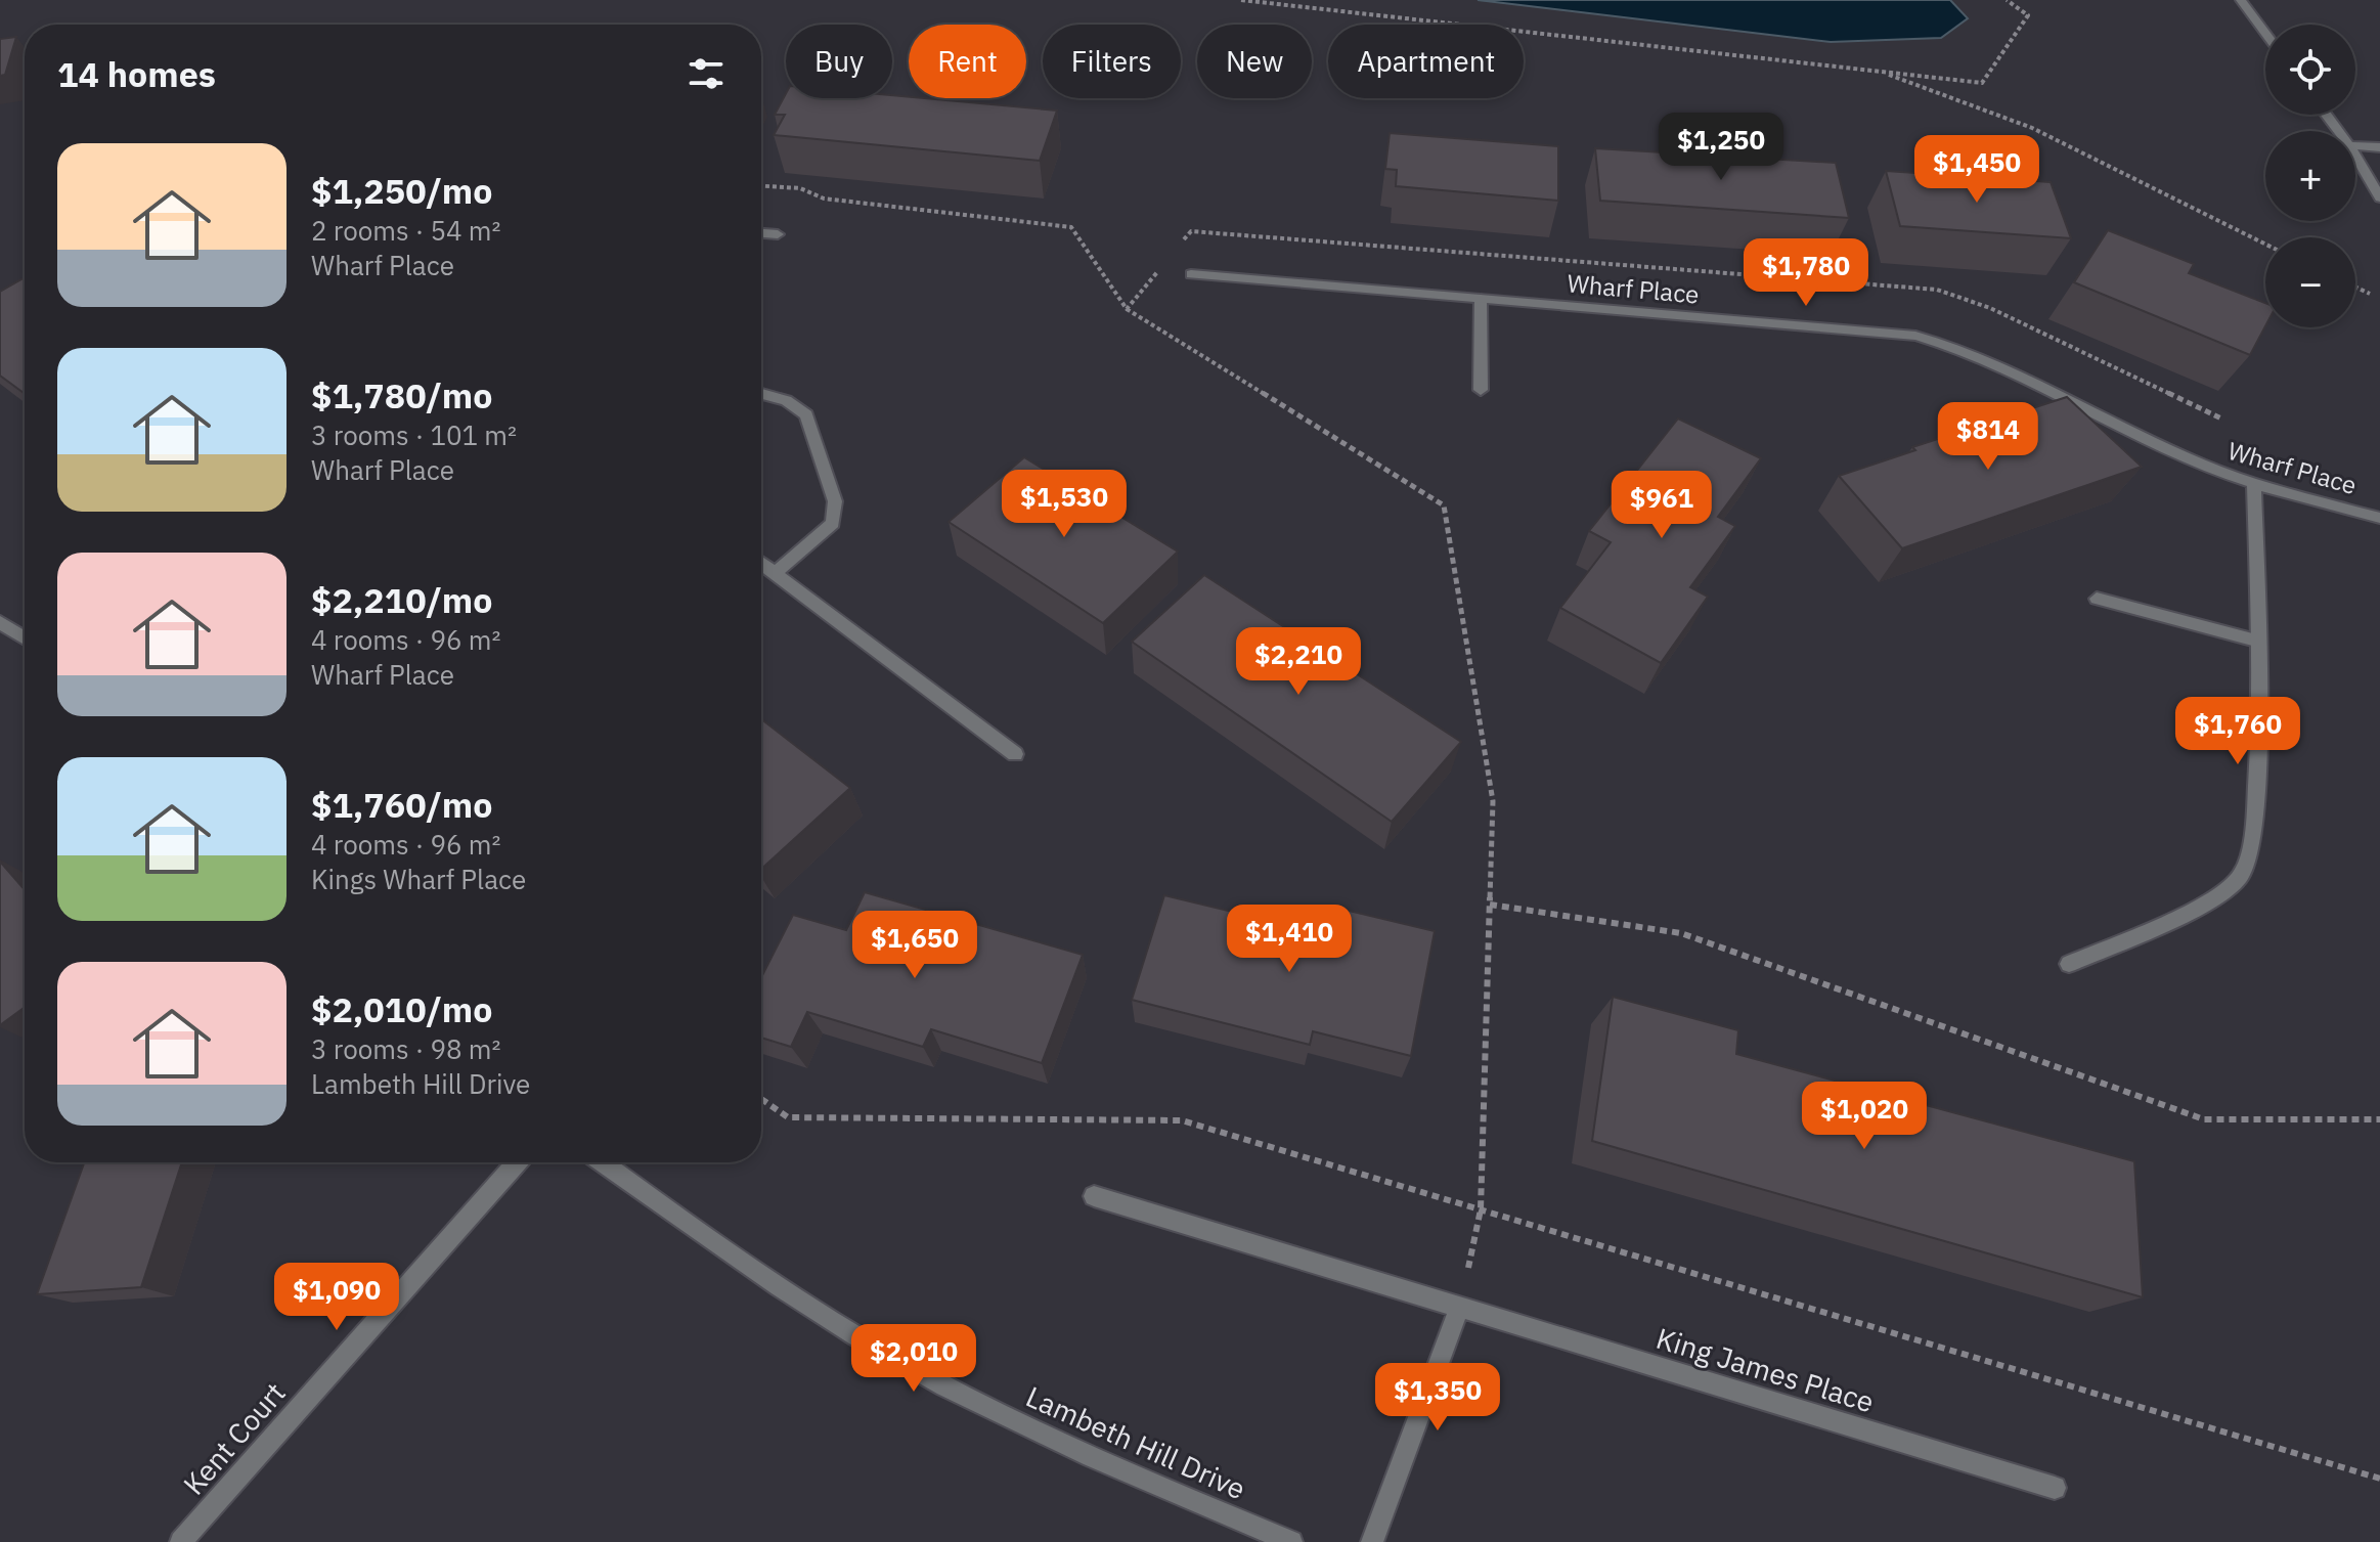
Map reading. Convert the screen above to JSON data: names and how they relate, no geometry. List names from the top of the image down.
{
  "streets": {
    "street": [
      "Wharf Place",
      "King James Place",
      "Kent Court",
      "Lambeth Hill Drive"
    ]
  },
  "page": {
    "map_buttons": ["+", "−"],
    "chip": [
      "Buy",
      "Rent",
      "Filters",
      "New",
      "Apartment"
    ],
    "heading": "14 homes",
    "price": [
      "$1,250",
      "$1,450",
      "$1,780",
      "$814",
      "$1,530",
      "$961",
      "$2,210",
      "$1,760",
      "$1,410",
      "$1,650",
      "$1,020",
      "$1,090",
      "$2,010",
      "$1,350"
    ],
    "list": [
      {
        "name": "$1,250/mo",
        "note": "2 rooms · 54 m² · Wharf Place"
      },
      {
        "name": "$1,780/mo",
        "note": "3 rooms · 101 m² · Wharf Place"
      },
      {
        "name": "$2,210/mo",
        "note": "4 rooms · 96 m² · Wharf Place"
      },
      {
        "name": "$1,760/mo",
        "note": "4 rooms · 96 m² · Kings Wharf Place"
      },
      {
        "name": "$2,010/mo",
        "note": "3 rooms · 98 m² · Lambeth Hill Drive"
      }
    ]
  }
}
